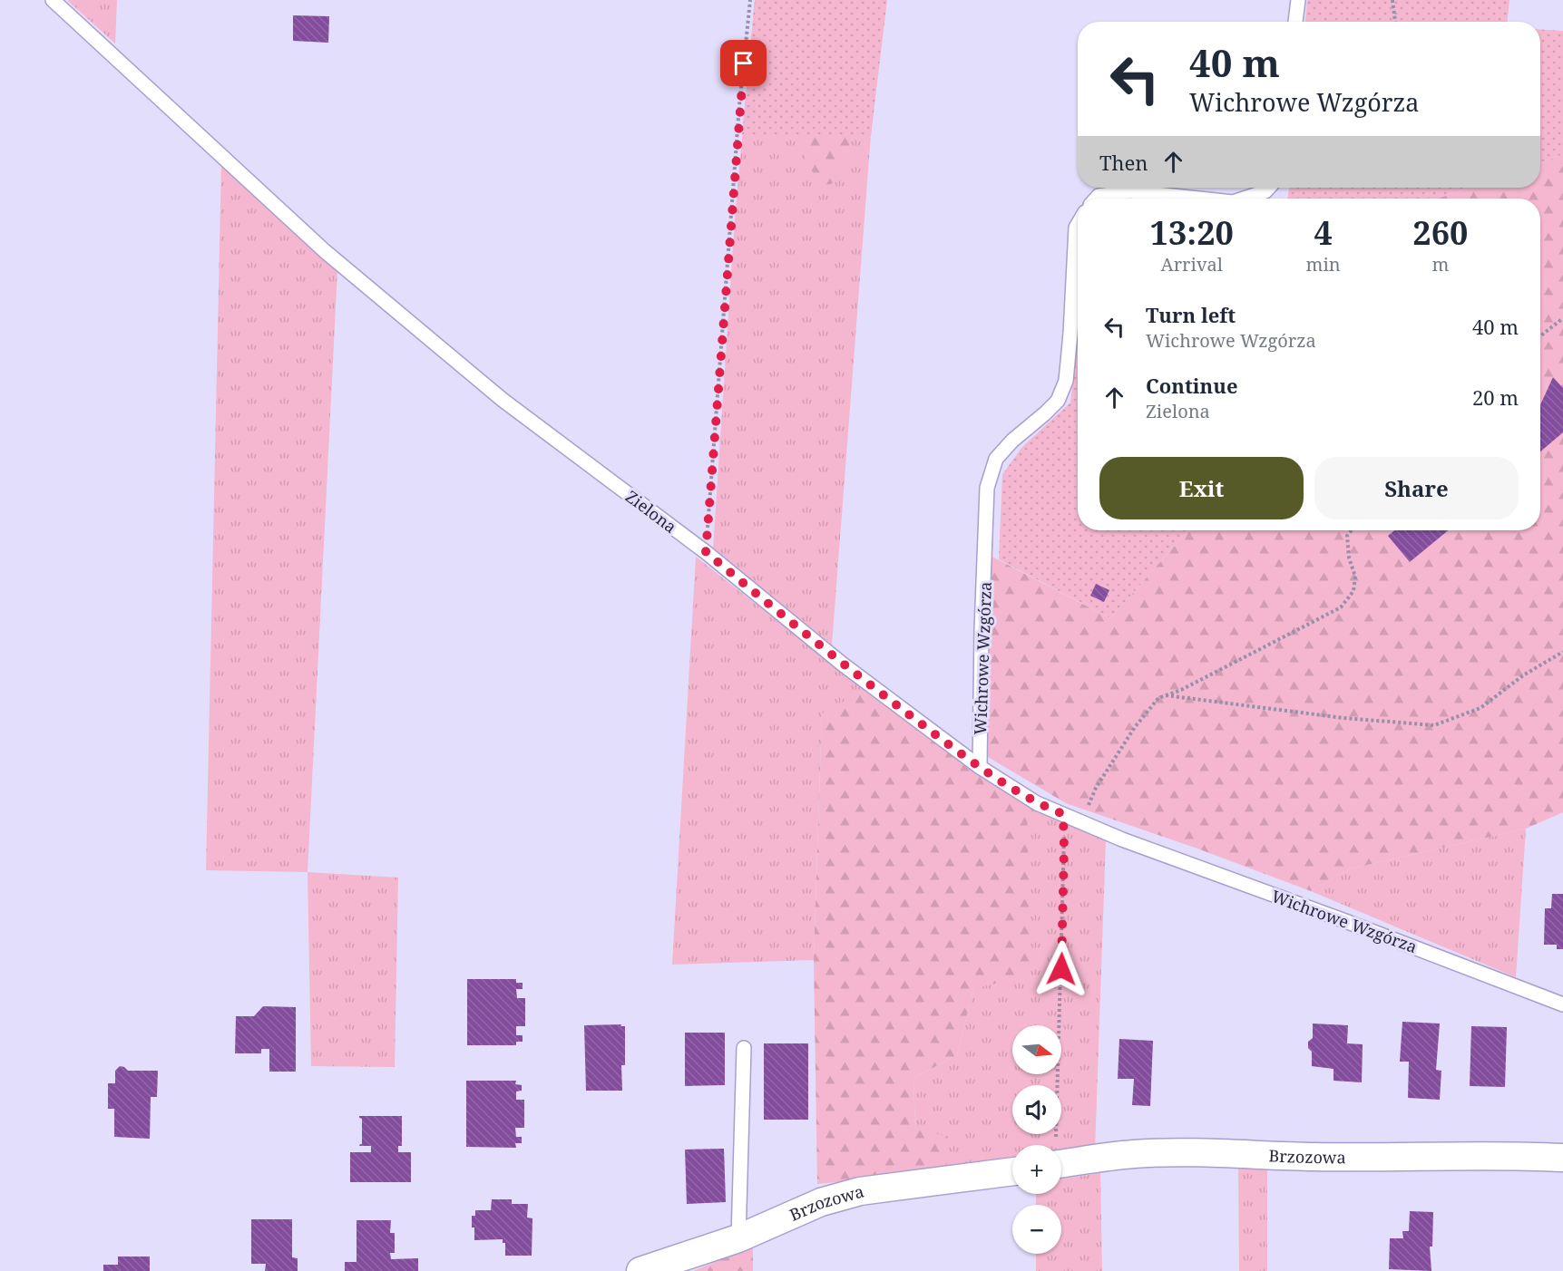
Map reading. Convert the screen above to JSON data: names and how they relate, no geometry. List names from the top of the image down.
{
  "streets": {
    "street": ["Brzozowa"],
    "lane": ["Zielona", "Wichrowe Wzgórza"]
  },
  "crossings": [
    ["Zielona", "Wichrowe Wzgórza"]
  ],
  "north": "right",
  "page": {
    "turn": ["40 m", "Wichrowe Wzgórza"],
    "then": "Then",
    "eta": [
      "13:20",
      "Arrival",
      "4",
      "min",
      "260",
      "m"
    ],
    "list": [
      {
        "name": "Turn left",
        "note": "Wichrowe Wzgórza",
        "value": "40 m"
      },
      {
        "name": "Continue",
        "note": "Zielona",
        "value": "20 m"
      }
    ],
    "buttons": ["Exit", "Share"],
    "map_buttons": ["+", "−"]
  }
}
